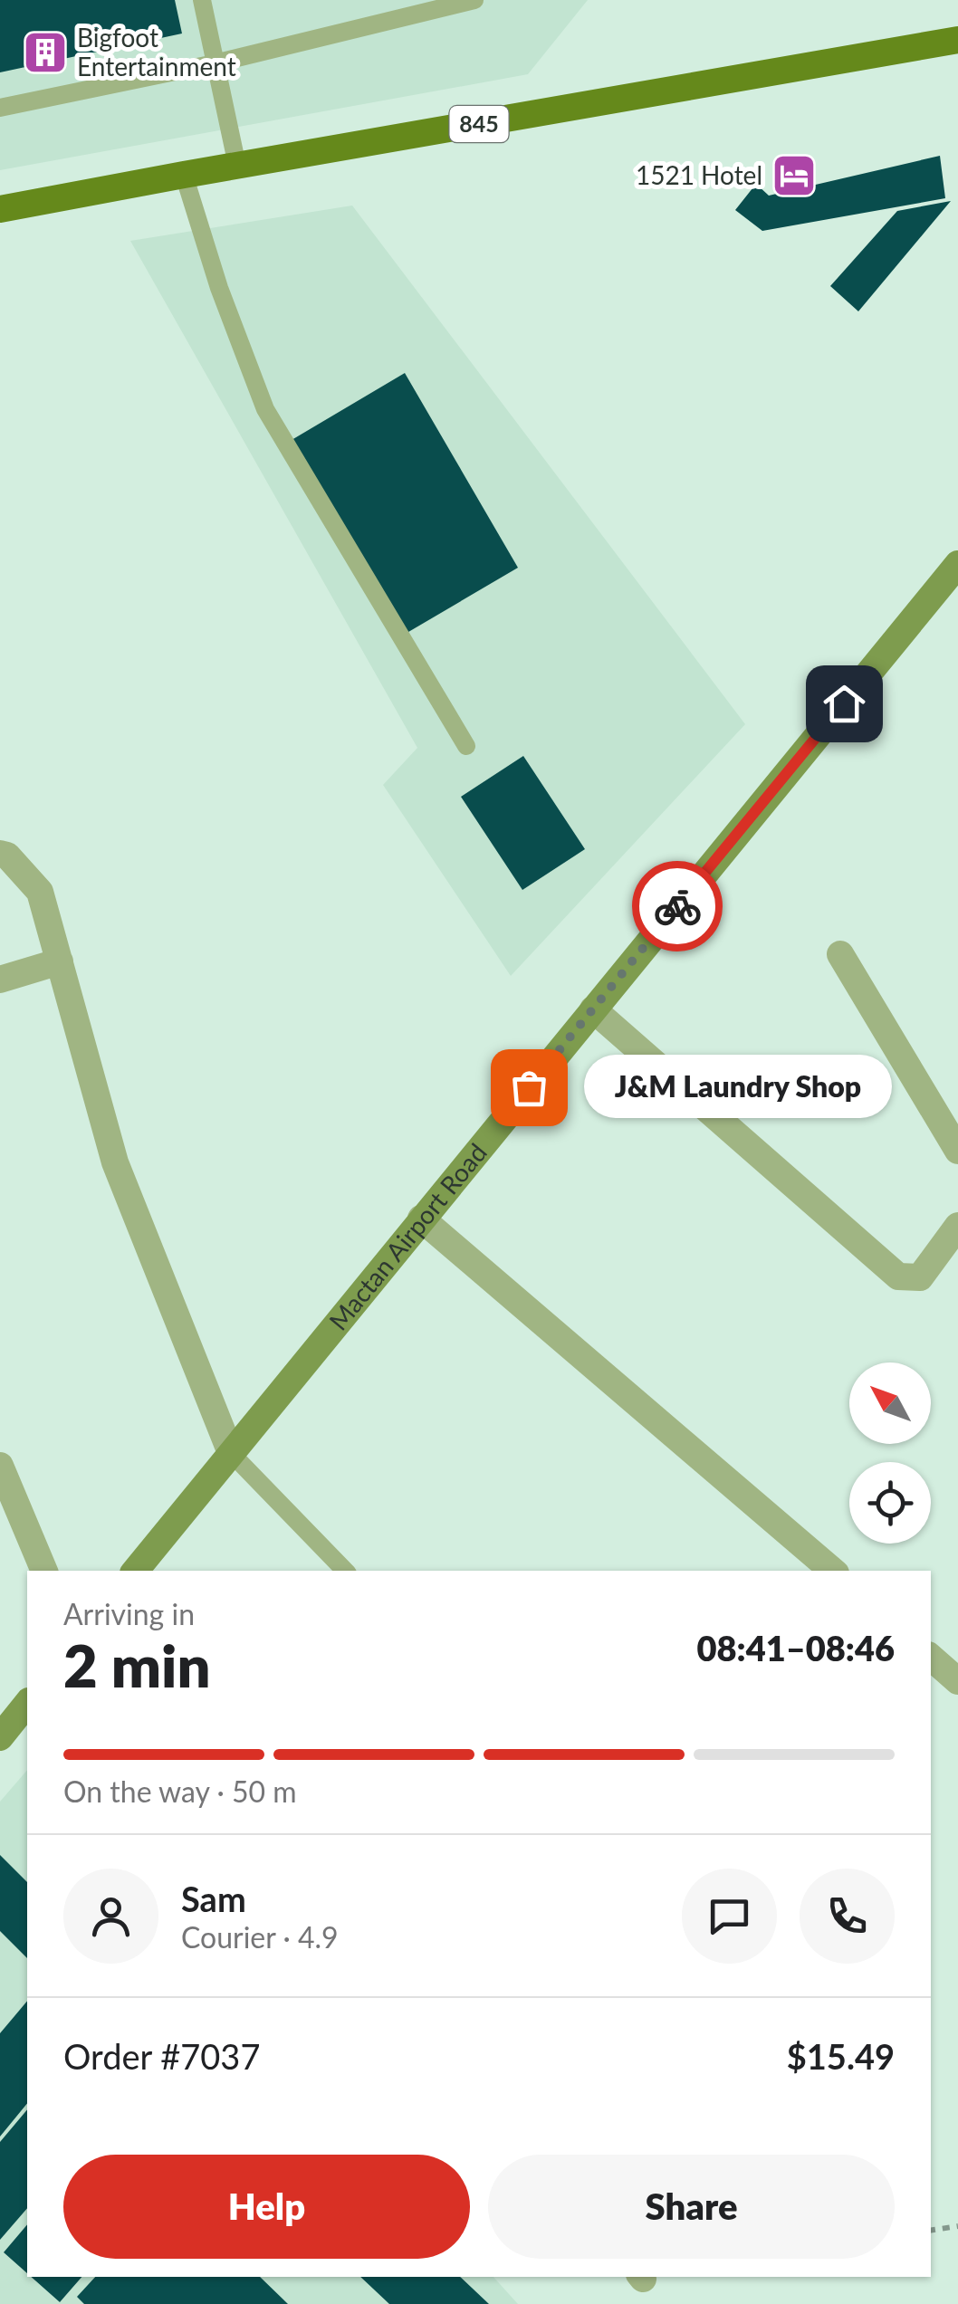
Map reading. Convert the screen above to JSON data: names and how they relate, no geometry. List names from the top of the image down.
{
  "streets": {
    "main road": ["845", "Mactan Airport Road"]
  },
  "places": {
    "building": ["Bigfoot Entertainment"],
    "hotel": ["1521 Hotel"],
    "other": ["J&M Laundry Shop"]
  },
  "north": "top left",
  "page": {
    "bubble": "J&M Laundry Shop",
    "heading": ["2 min", "Arriving in", "08:41–08:46"],
    "panel": [
      "Sam",
      "Courier · 4.9",
      "Order #7037",
      "$15.49"
    ],
    "bar": "On the way · 50 m",
    "buttons": ["Help", "Share"]
  }
}
